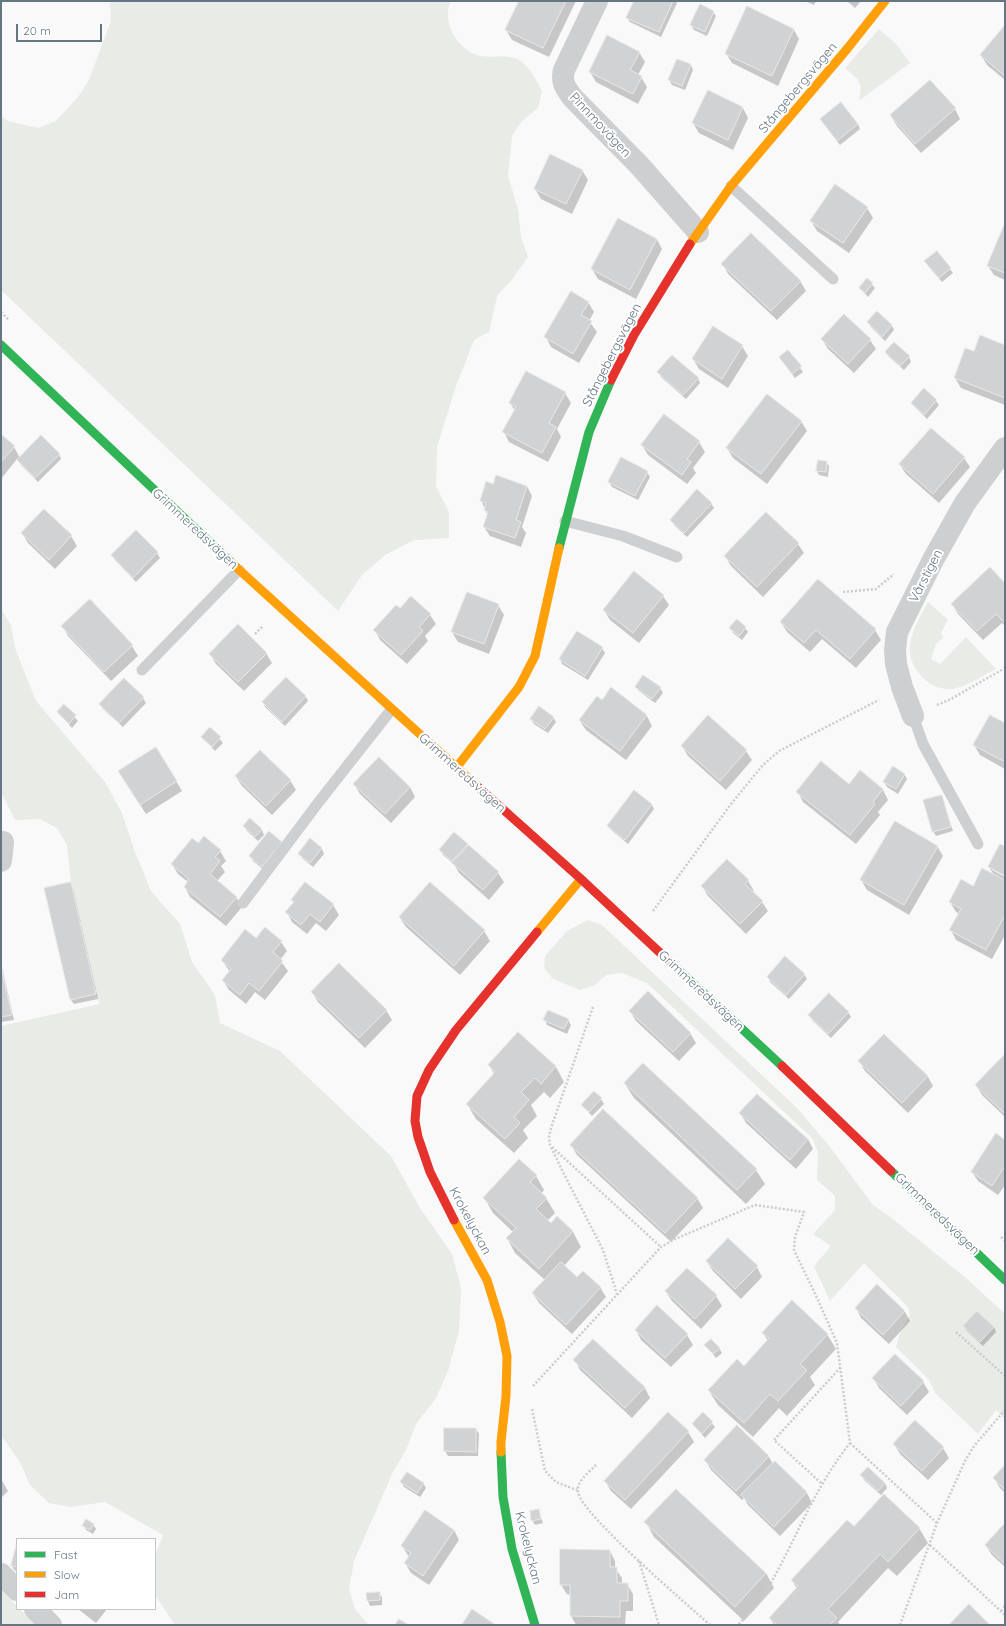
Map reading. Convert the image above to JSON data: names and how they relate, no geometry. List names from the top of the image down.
{
  "streets": {
    "street": [
      "Stångebergsvägen",
      "Pinnmovägen",
      "Grimmeredsvägen",
      "Vårstigen",
      "Krokelyckan"
    ]
  },
  "crossings": [
    ["Stångebergsvägen", "Pinnmovägen"],
    ["Stångebergsvägen", "Grimmeredsvägen"],
    ["Grimmeredsvägen", "Krokelyckan"]
  ],
  "legend": ["Fast", "Slow", "Jam"],
  "scale_bar": "20 m"
}
